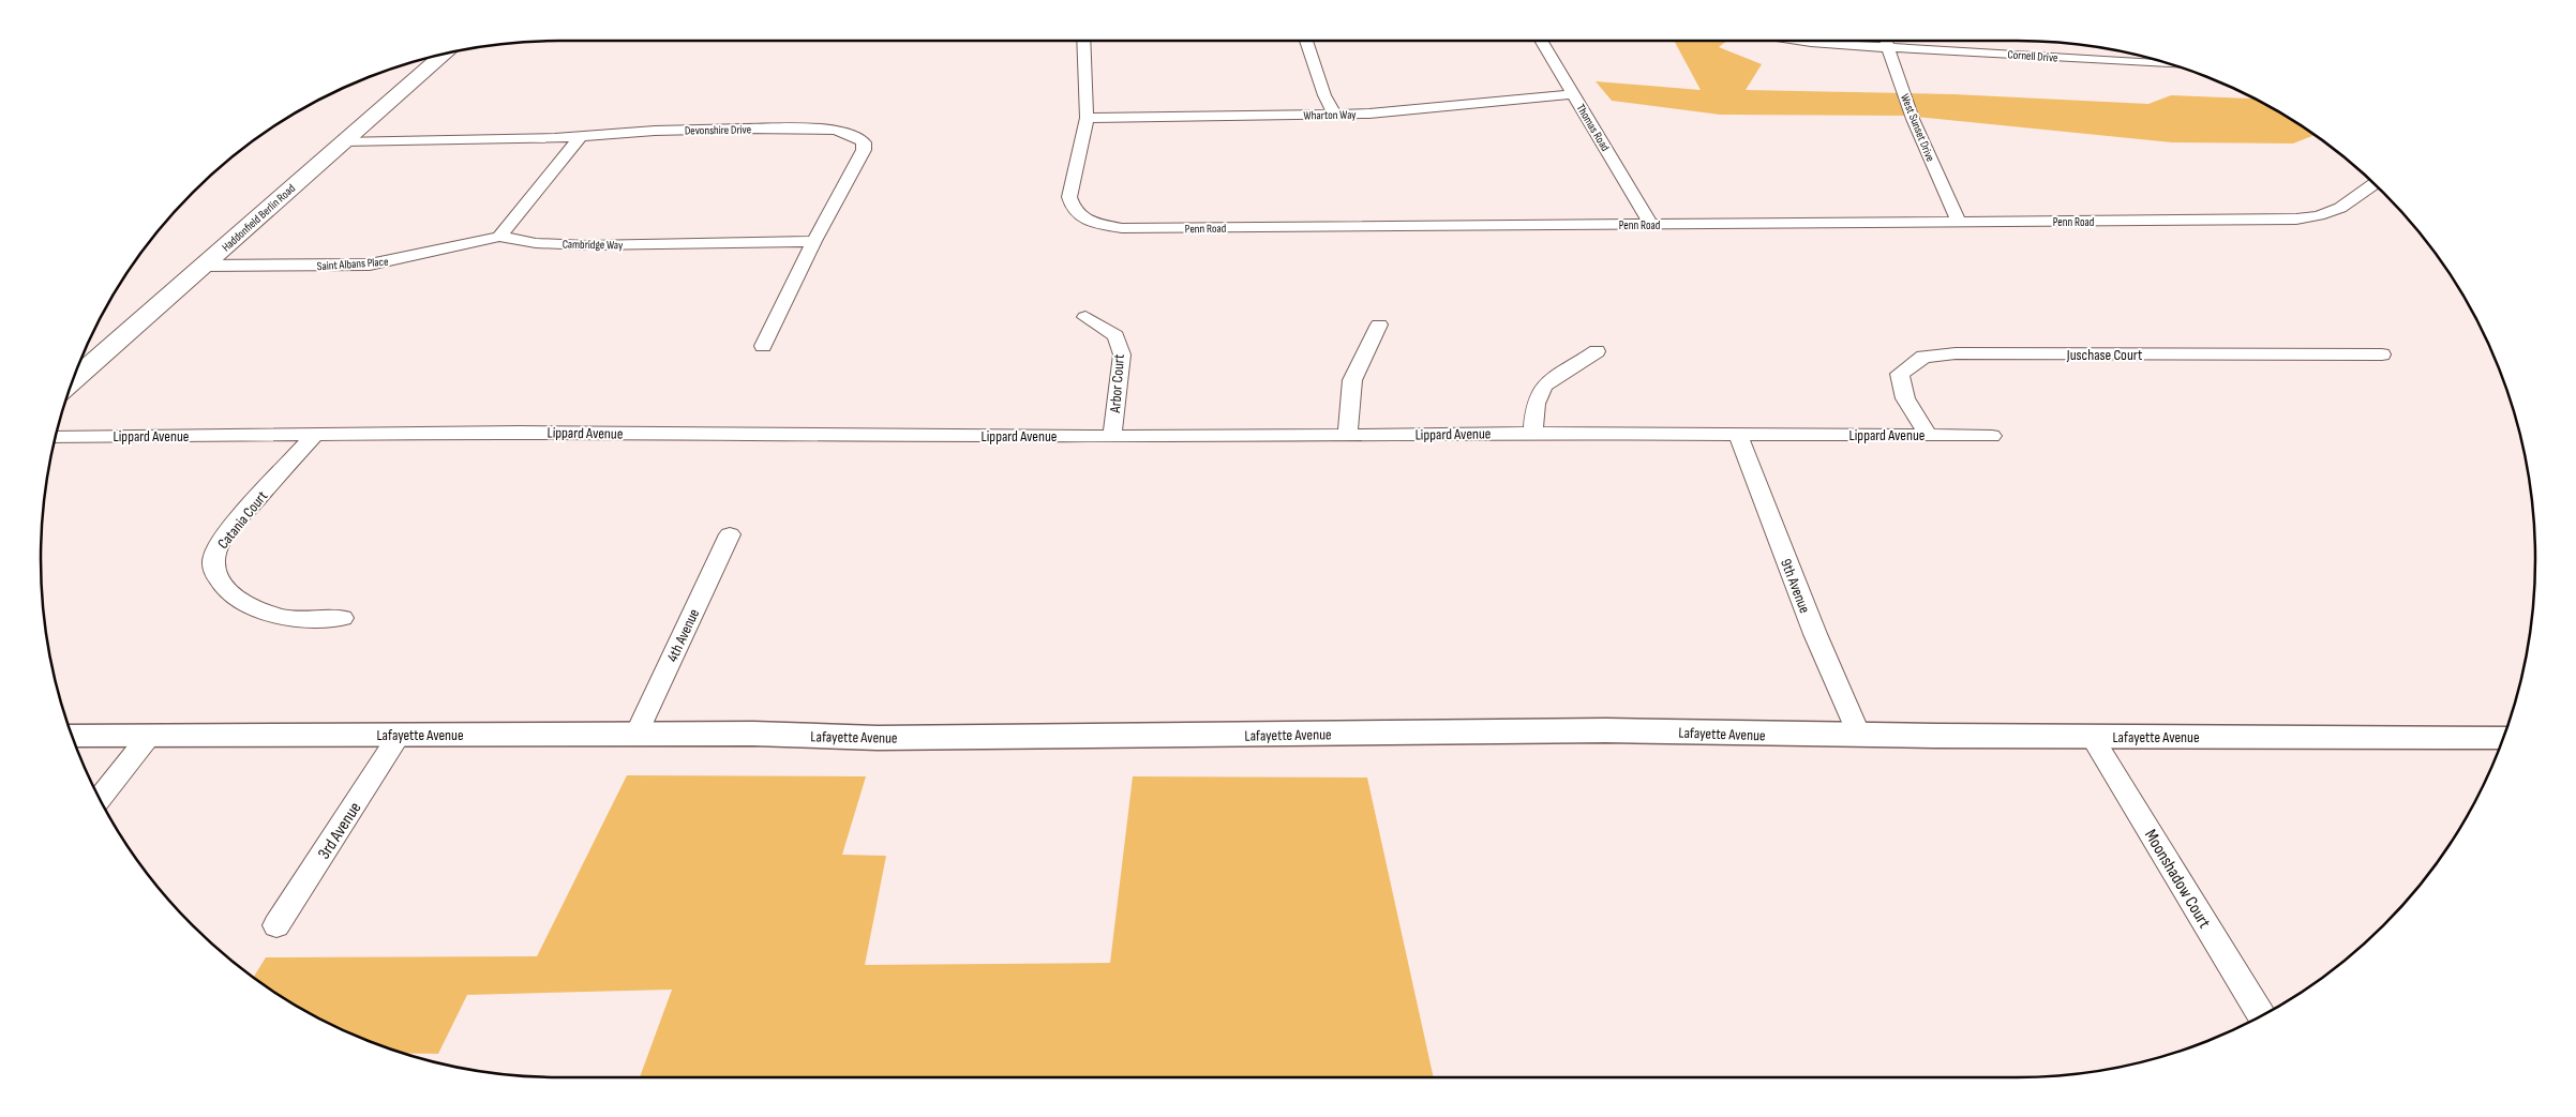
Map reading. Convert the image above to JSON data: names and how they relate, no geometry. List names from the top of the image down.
{
  "streets": {
    "main road": ["Haddonfield Berlin Road"],
    "street": [
      "Cornell Drive",
      "Wharton Way",
      "Thomas Road",
      "West Sunset Drive",
      "Devonshire Drive",
      "Penn Road",
      "Cambridge Way",
      "Saint Albans Place",
      "Juschase Court",
      "Arbor Court",
      "Lippard Avenue",
      "Catania Court",
      "9th Avenue",
      "4th Avenue",
      "Lafayette Avenue",
      "3rd Avenue",
      "Moonshadow Court"
    ]
  },
  "crossings": [
    ["Cornell Drive", "West Sunset Drive"],
    ["Wharton Way", "Thomas Road"],
    ["Wharton Way", "Penn Road"],
    ["Thomas Road", "Penn Road"],
    ["West Sunset Drive", "Penn Road"],
    ["Devonshire Drive", "Haddonfield Berlin Road"],
    ["Devonshire Drive", "Cambridge Way"],
    ["Haddonfield Berlin Road", "Saint Albans Place"],
    ["Cambridge Way", "Saint Albans Place"],
    ["Juschase Court", "Lippard Avenue"],
    ["Arbor Court", "Lippard Avenue"],
    ["Lippard Avenue", "Catania Court"],
    ["Lippard Avenue", "9th Avenue"],
    ["9th Avenue", "Lafayette Avenue"],
    ["4th Avenue", "Lafayette Avenue"],
    ["Lafayette Avenue", "3rd Avenue"],
    ["Lafayette Avenue", "Moonshadow Court"]
  ]
}
